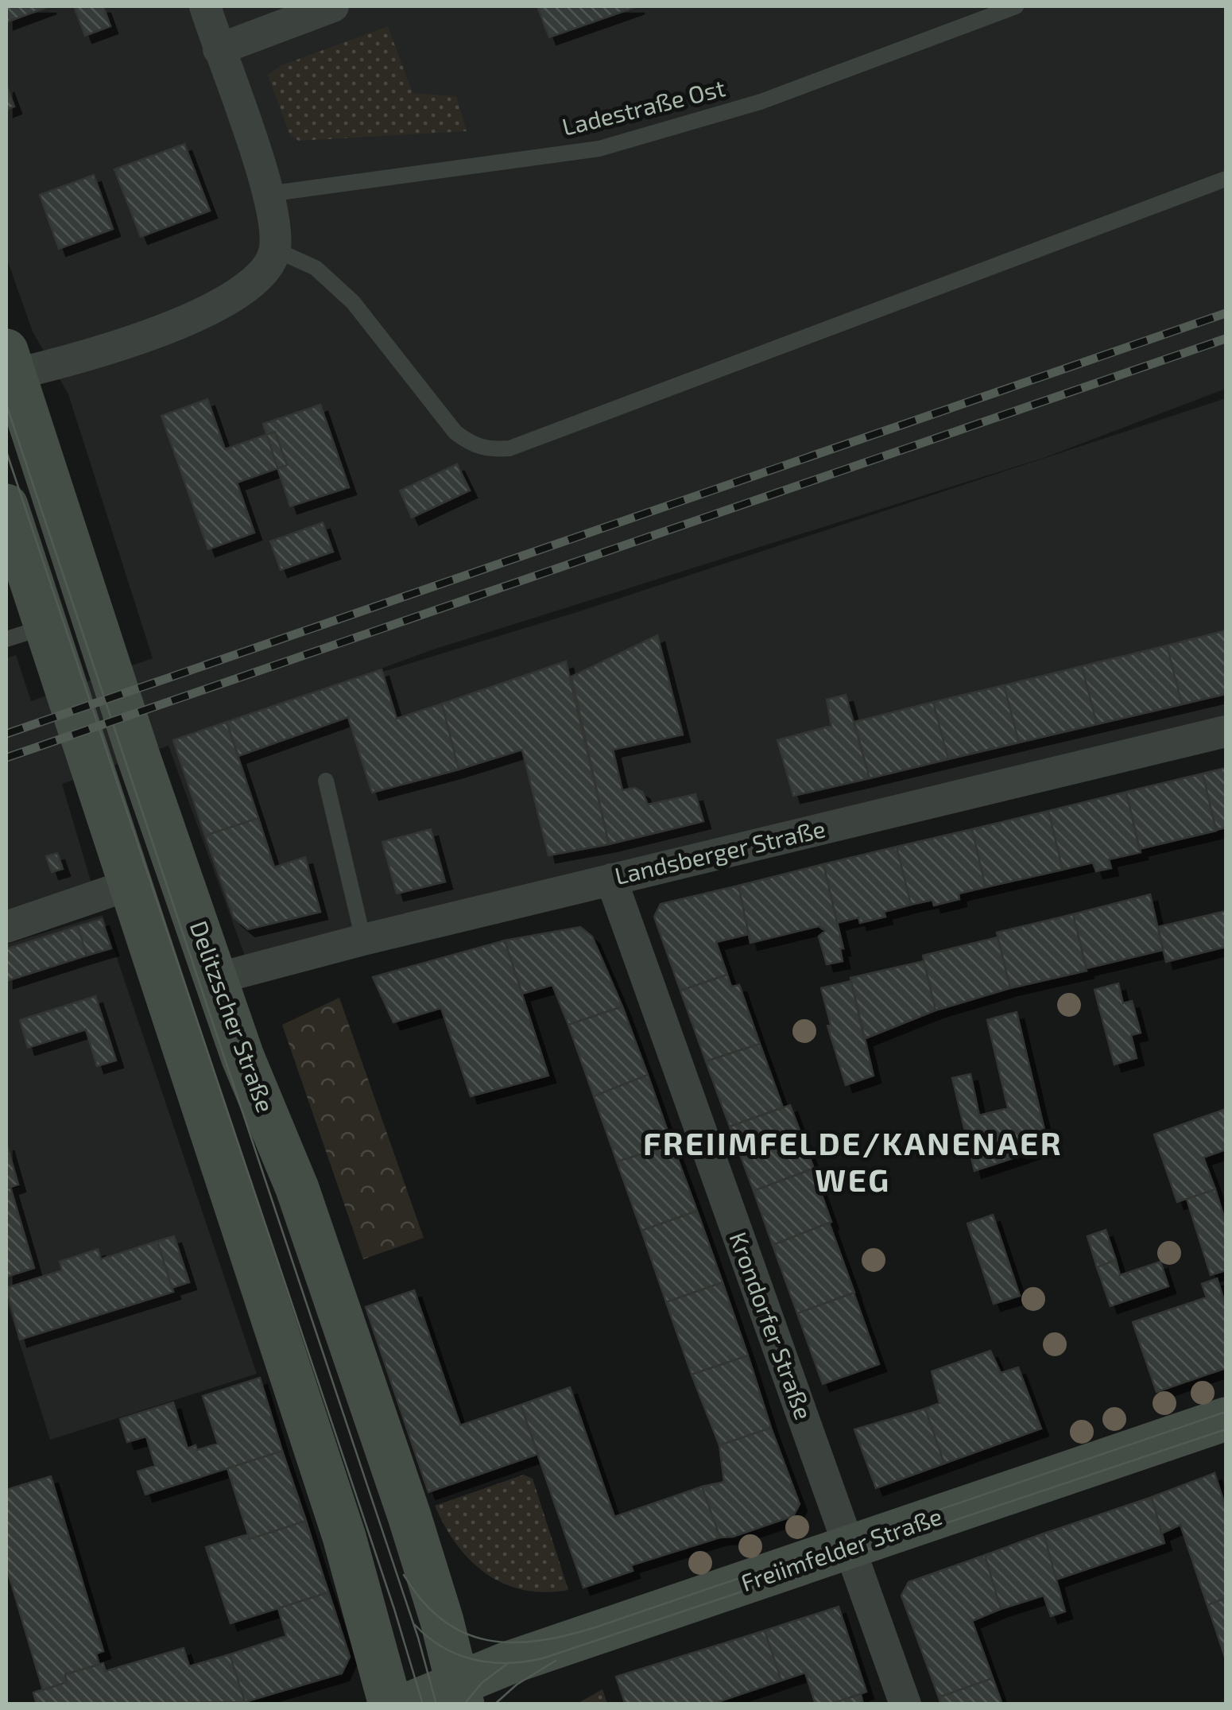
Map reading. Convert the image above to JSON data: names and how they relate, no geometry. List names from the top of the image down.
{
  "streets": {
    "main road": ["Delitzscher Straße", "Freiimfelder Straße"],
    "street": ["Landsberger Straße", "Krondorfer Straße"],
    "lane": ["Ladestraße Ost"]
  },
  "crossings": [
    ["Landsberger Straße", "Delitzscher Straße"],
    ["Landsberger Straße", "Krondorfer Straße"],
    ["Delitzscher Straße", "Freiimfelder Straße"],
    ["Krondorfer Straße", "Freiimfelder Straße"]
  ],
  "districts": ["FREIIMFELDE/KANENAER WEG"]
}
